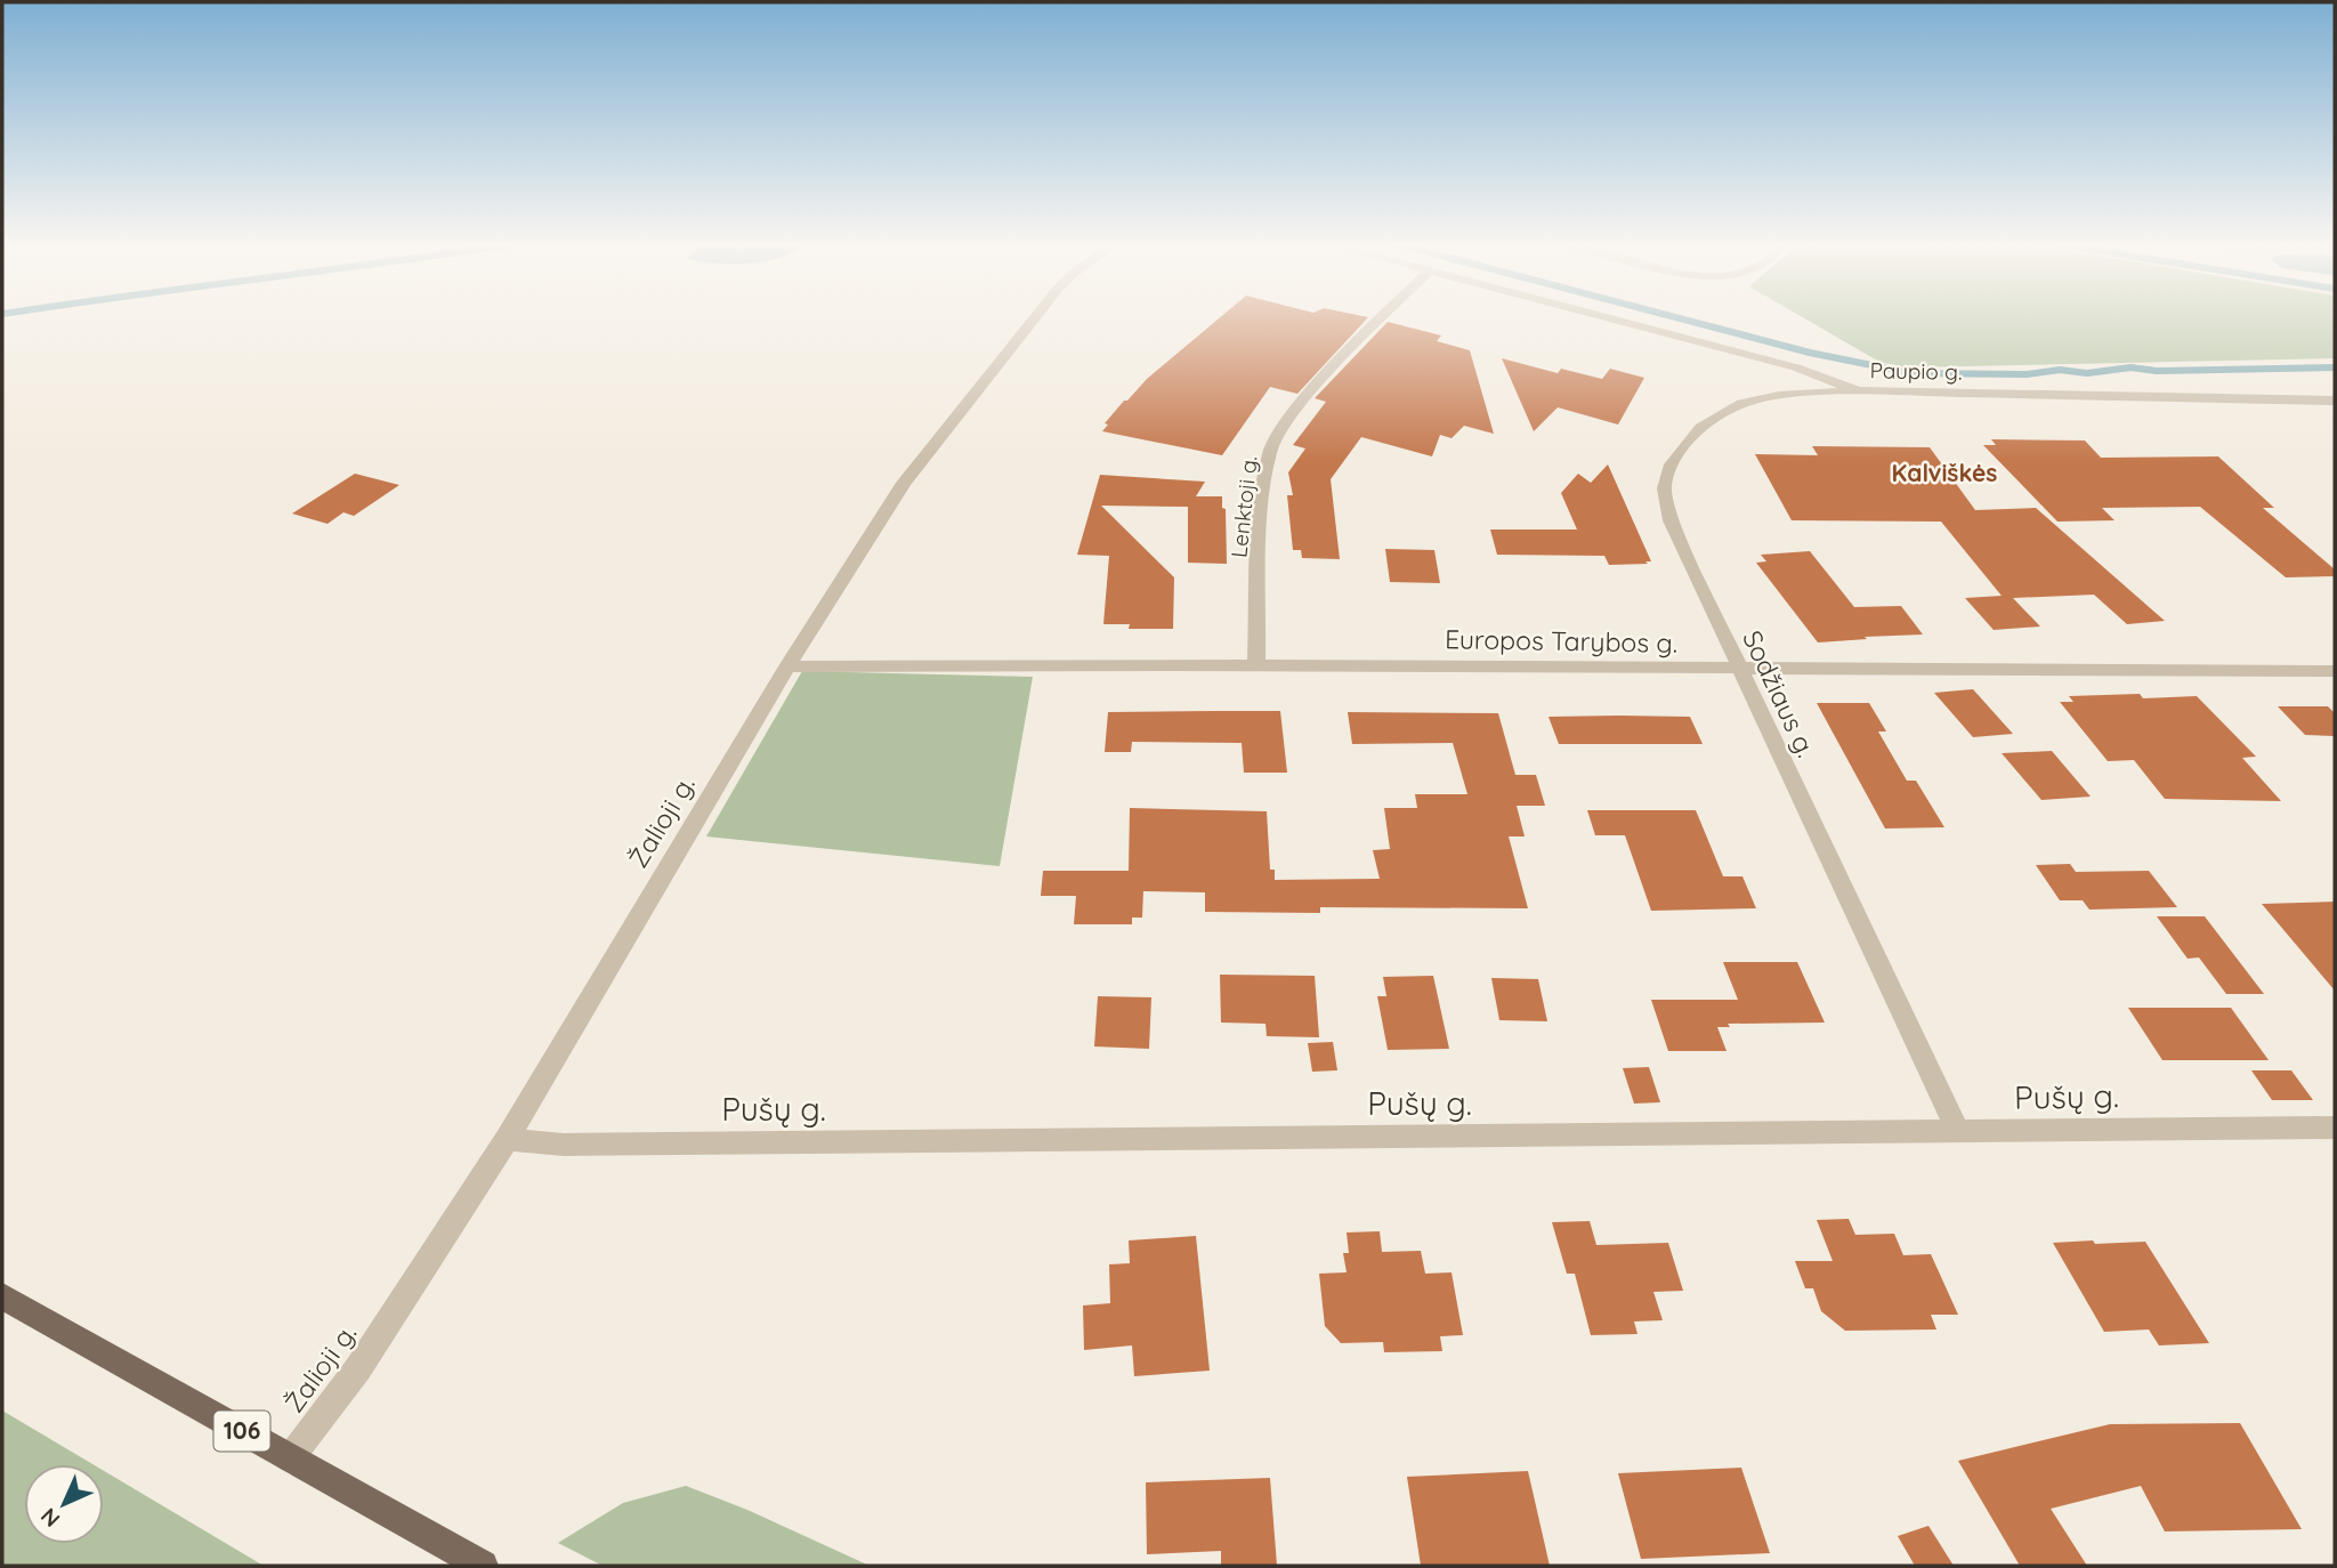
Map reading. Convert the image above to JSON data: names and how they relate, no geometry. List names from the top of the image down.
{
  "streets": {
    "main road": ["106"],
    "street": [
      "Paupio g.",
      "Lenktoji g.",
      "Europos Tarybos g.",
      "Sodžiaus g.",
      "Žalioji g.",
      "Pušų g."
    ]
  },
  "crossings": [
    ["Paupio g.", "Sodžiaus g."],
    ["Lenktoji g.", "Europos Tarybos g."],
    ["Europos Tarybos g.", "Sodžiaus g."],
    ["Europos Tarybos g.", "Žalioji g."],
    ["Sodžiaus g.", "Pušų g."],
    ["Žalioji g.", "Pušų g."],
    ["Žalioji g.", "106"]
  ],
  "districts": ["Kalviškės"],
  "north": "bottom left"
}
